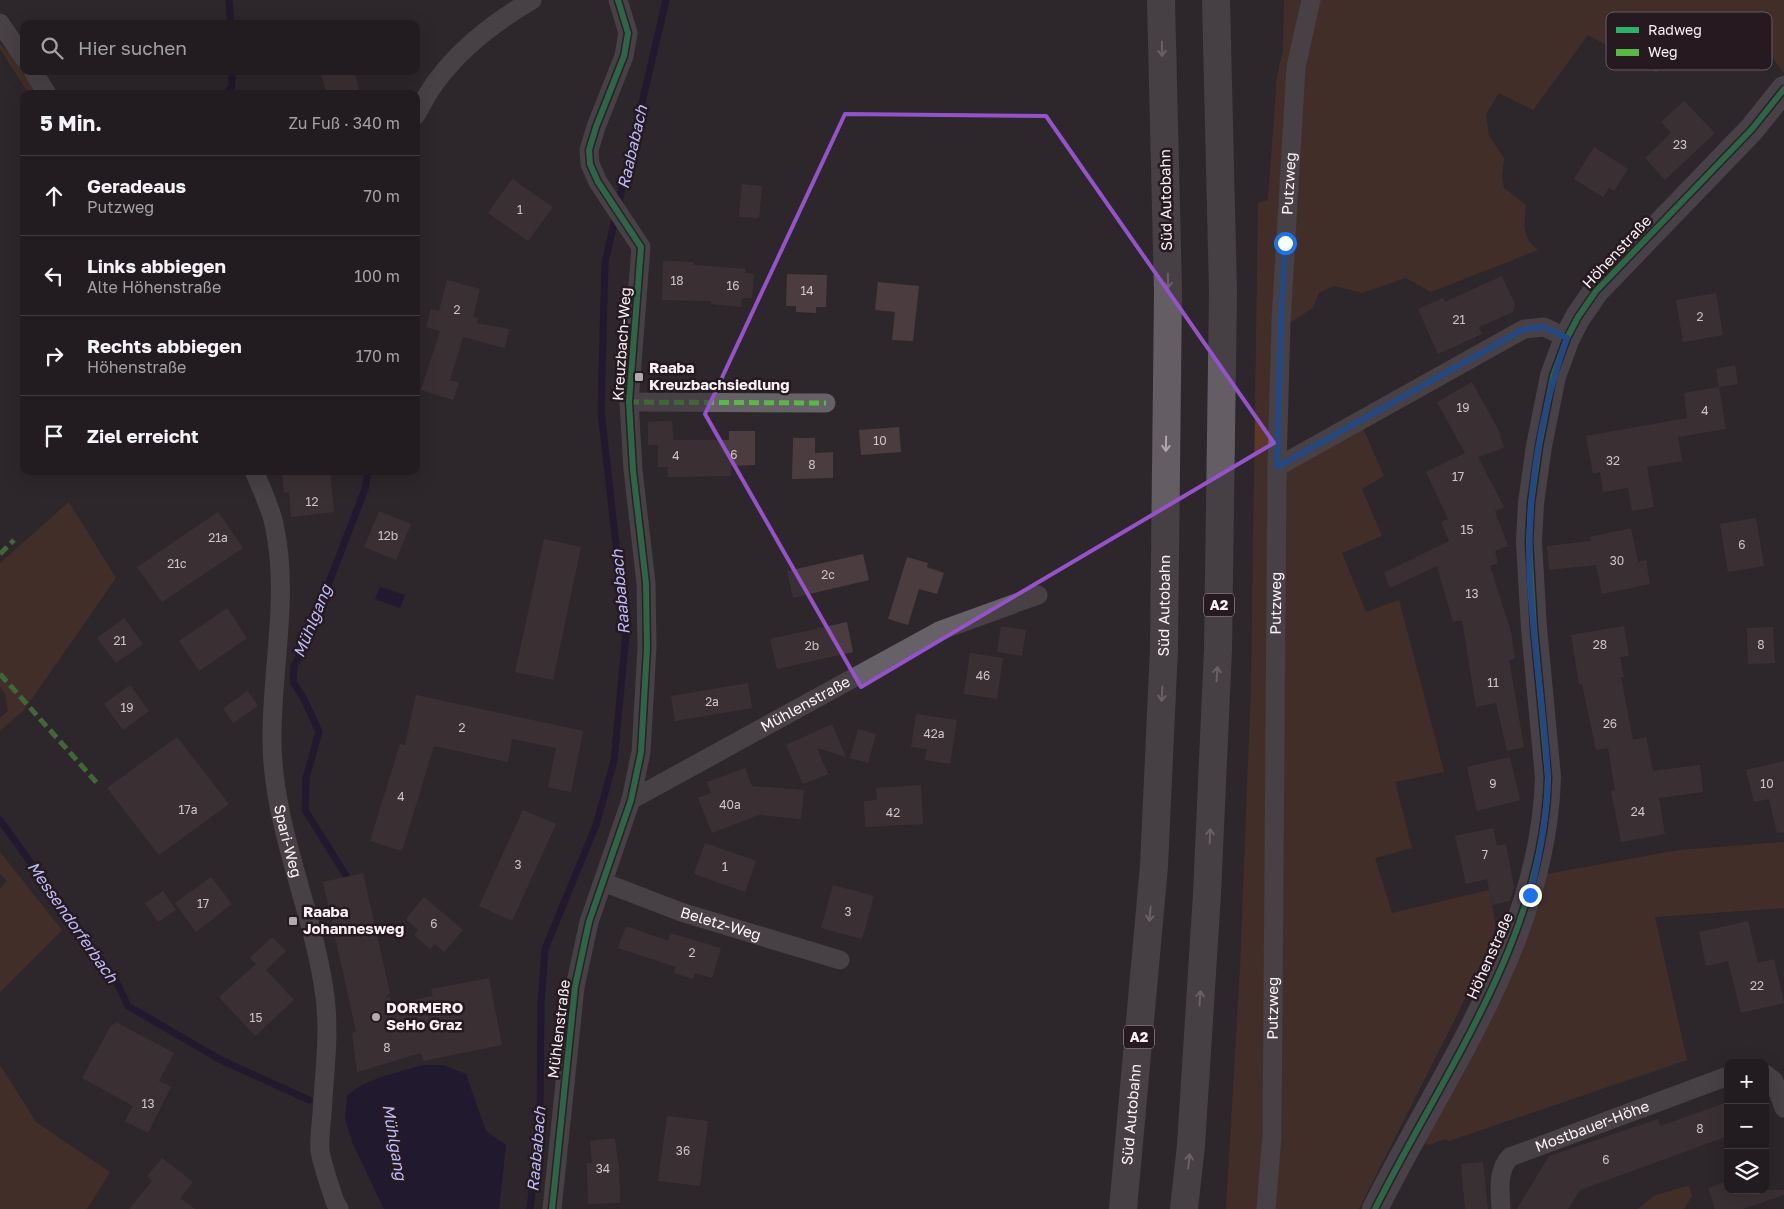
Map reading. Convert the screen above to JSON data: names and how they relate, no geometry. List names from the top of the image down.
{
  "streets": {
    "highway": ["Süd Autobahn", "A2"],
    "street": [
      "Putzweg",
      "Höhenstraße",
      "Kreuzbach-Weg",
      "Mühlenstraße",
      "Spari-Weg",
      "Beletz-Weg",
      "Mostbauer-Höhe"
    ]
  },
  "crossings": [
    ["Kreuzbach-Weg", "Mühlenstraße"],
    ["Mühlenstraße", "Beletz-Weg"]
  ],
  "water": ["Raababach", "Mühlgang", "Messendorferbach"],
  "places": {
    "transit": ["Raaba Kreuzbachsiedlung", "Raaba Johannesweg"],
    "other": ["DORMERO SeHo Graz"]
  },
  "house_numbers": [
    "23",
    "1",
    "18",
    "16",
    "14",
    "2",
    "2",
    "21",
    "19",
    "4",
    "10",
    "6",
    "4",
    "32",
    "8",
    "17",
    "12",
    "15",
    "12b",
    "21a",
    "6",
    "30",
    "21c",
    "2c",
    "13",
    "21",
    "28",
    "8",
    "2b",
    "46",
    "11",
    "2a",
    "19",
    "26",
    "2",
    "42a",
    "9",
    "10",
    "4",
    "40a",
    "17a",
    "24",
    "42",
    "7",
    "3",
    "1",
    "17",
    "3",
    "6",
    "2",
    "22",
    "15",
    "8",
    "13",
    "8",
    "36",
    "6",
    "34"
  ],
  "legend": ["Radweg", "Weg"],
  "page": {
    "search": "Hier suchen",
    "heading": ["5 Min.", "Zu Fuß · 340 m"],
    "list": [
      ["Geradeaus", "Putzweg", "70 m"],
      ["Links abbiegen", "Alte Höhenstraße", "100 m"],
      ["Rechts abbiegen", "Höhenstraße", "170 m"],
      "Ziel erreicht"
    ],
    "map_buttons": ["+", "−"]
  }
}
